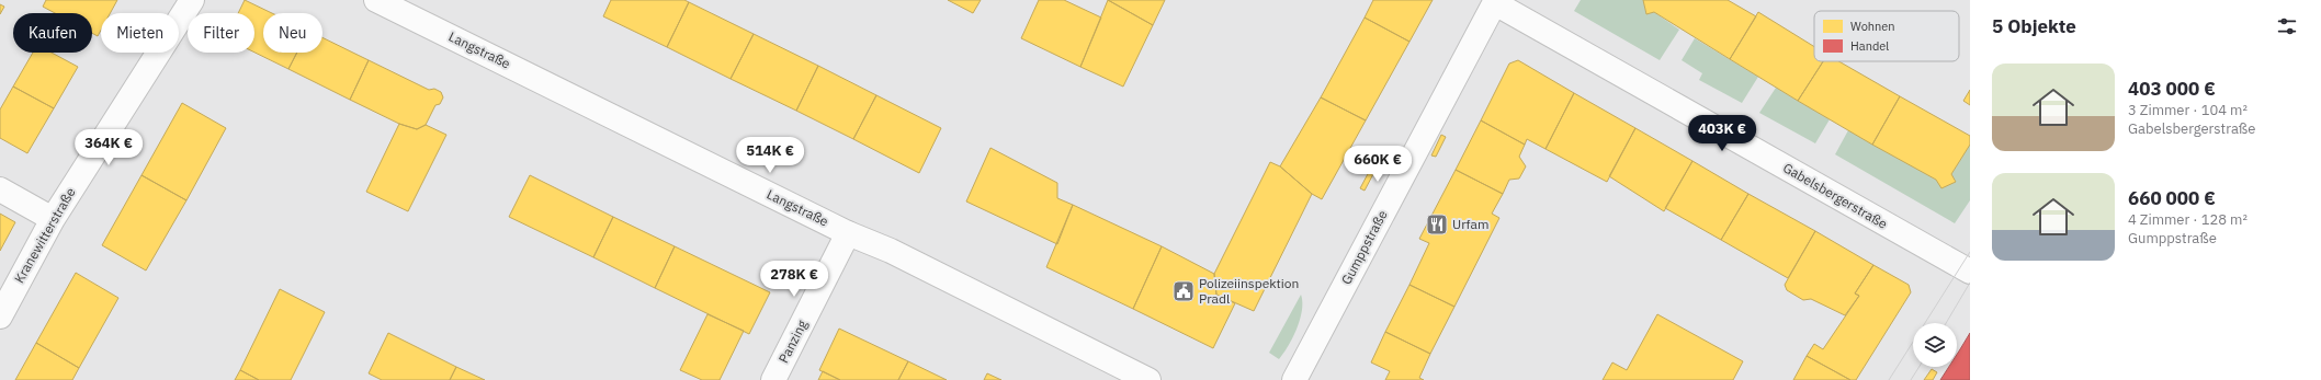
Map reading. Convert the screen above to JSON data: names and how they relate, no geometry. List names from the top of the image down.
{
  "streets": {
    "street": [
      "Langstraße",
      "Gabelsbergerstraße",
      "Kranewitterstraße",
      "Gumppstraße",
      "Panzing"
    ]
  },
  "crossings": [
    ["Langstraße", "Panzing"],
    ["Gabelsbergerstraße", "Gumppstraße"]
  ],
  "places": {
    "restaurant": ["Urfam"],
    "public building": ["Polizeiinspektion Pradl"]
  },
  "legend": ["Wohnen", "Handel"],
  "page": {
    "heading": "5 Objekte",
    "chip": [
      "Kaufen",
      "Mieten",
      "Filter",
      "Neu"
    ],
    "list": [
      {
        "name": "403 000 €",
        "note": "3 Zimmer · 104 m² · Gabelsbergerstraße"
      },
      {
        "name": "660 000 €",
        "note": "4 Zimmer · 128 m² · Gumppstraße"
      }
    ],
    "price": [
      "403K €",
      "364K €",
      "514K €",
      "660K €",
      "278K €"
    ]
  }
}
